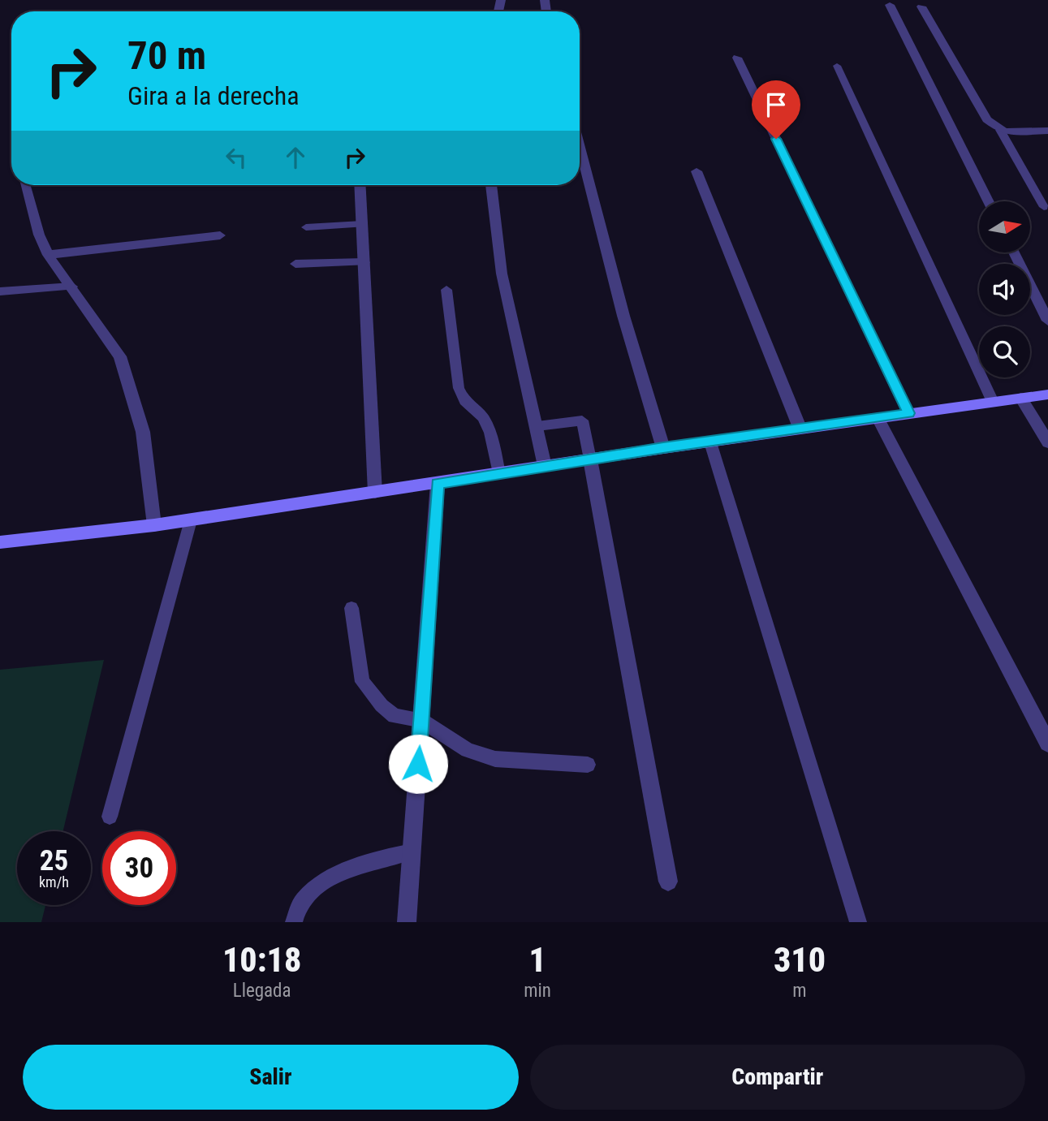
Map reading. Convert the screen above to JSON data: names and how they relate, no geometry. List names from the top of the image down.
{
  "north": "right",
  "page": {
    "turn": ["70 m", "Gira a la derecha"],
    "speed": "25 km/h",
    "limit": "30",
    "eta": [
      "10:18",
      "Llegada",
      "1",
      "min",
      "310",
      "m"
    ],
    "buttons": ["Salir", "Compartir"]
  }
}
